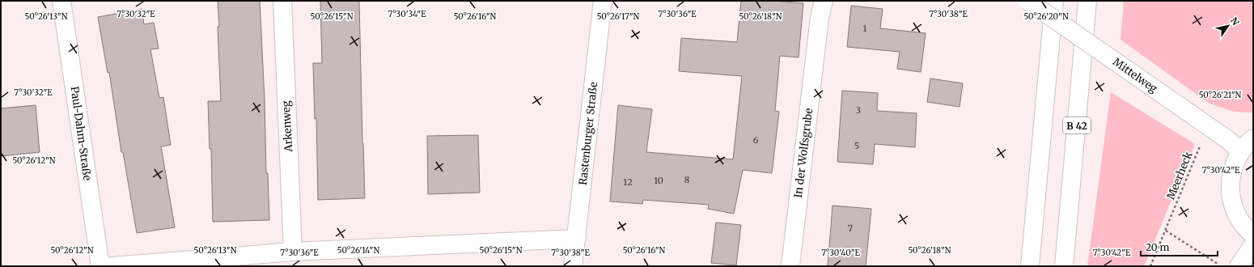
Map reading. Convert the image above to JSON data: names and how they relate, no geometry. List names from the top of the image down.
{
  "streets": {
    "main road": [
      "Mittelweg",
      "B 42",
      "Arkenweg",
      "Paul-Dahm-Straße",
      "Rastenburger Straße",
      "In der Wolfsgrube"
    ],
    "path": ["Meerheck"]
  },
  "crossings": [
    ["Mittelweg", "Meerheck"]
  ],
  "house_numbers": [
    "1",
    "3",
    "6",
    "5",
    "8",
    "10",
    "12",
    "7"
  ],
  "scale_bar": "20 m",
  "north": "top right",
  "coordinates": [
    "7°30'32\"E",
    "7°30'34\"E",
    "7°30'36\"E",
    "7°30'38\"E",
    "50°26'17\"N",
    "50°26'13\"N",
    "50°26'15\"N",
    "50°26'16\"N",
    "50°26'18\"N",
    "50°26'20\"N",
    "50°26'21\"N",
    "50°26'12\"N",
    "7°30'42\"E",
    "50°26'14\"N",
    "7°30'40\"E"
  ]
}
